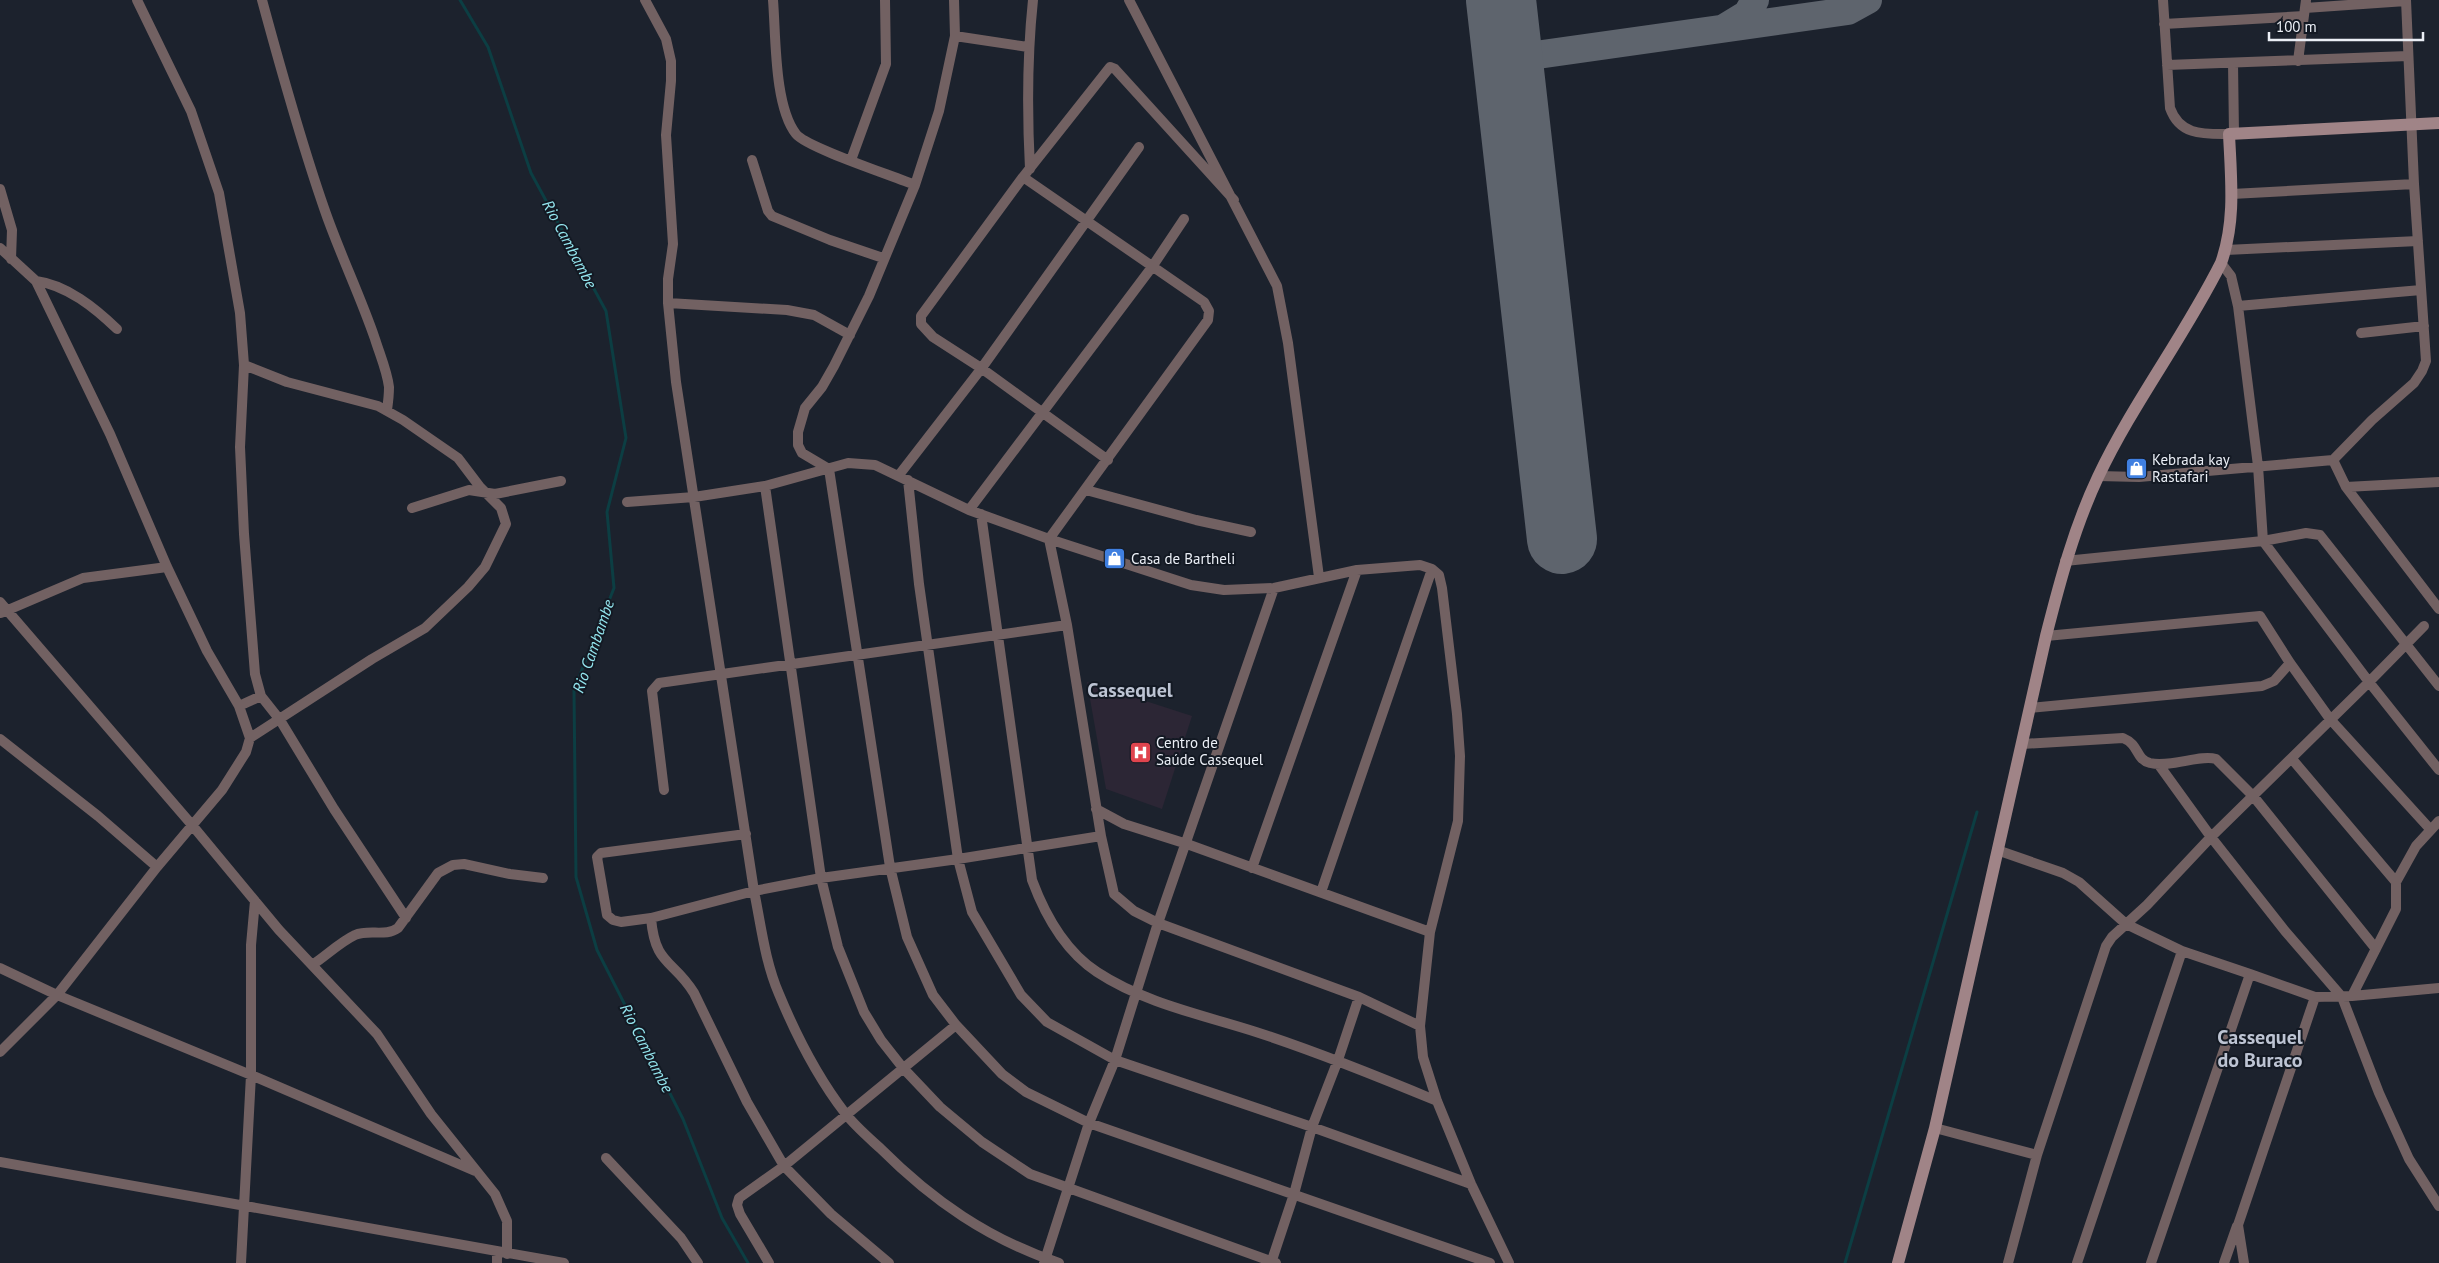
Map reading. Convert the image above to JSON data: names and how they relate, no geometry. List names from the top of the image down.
{
  "districts": ["Cassequel", "Cassequel do Buraco"],
  "water": ["Rio Cambambe"],
  "places": {
    "shop": ["Kebrada kay Rastafari", "Casa de Bartheli"],
    "hospital": ["Centro de Saúde Cassequel"]
  },
  "scale_bar": "100 m"
}
